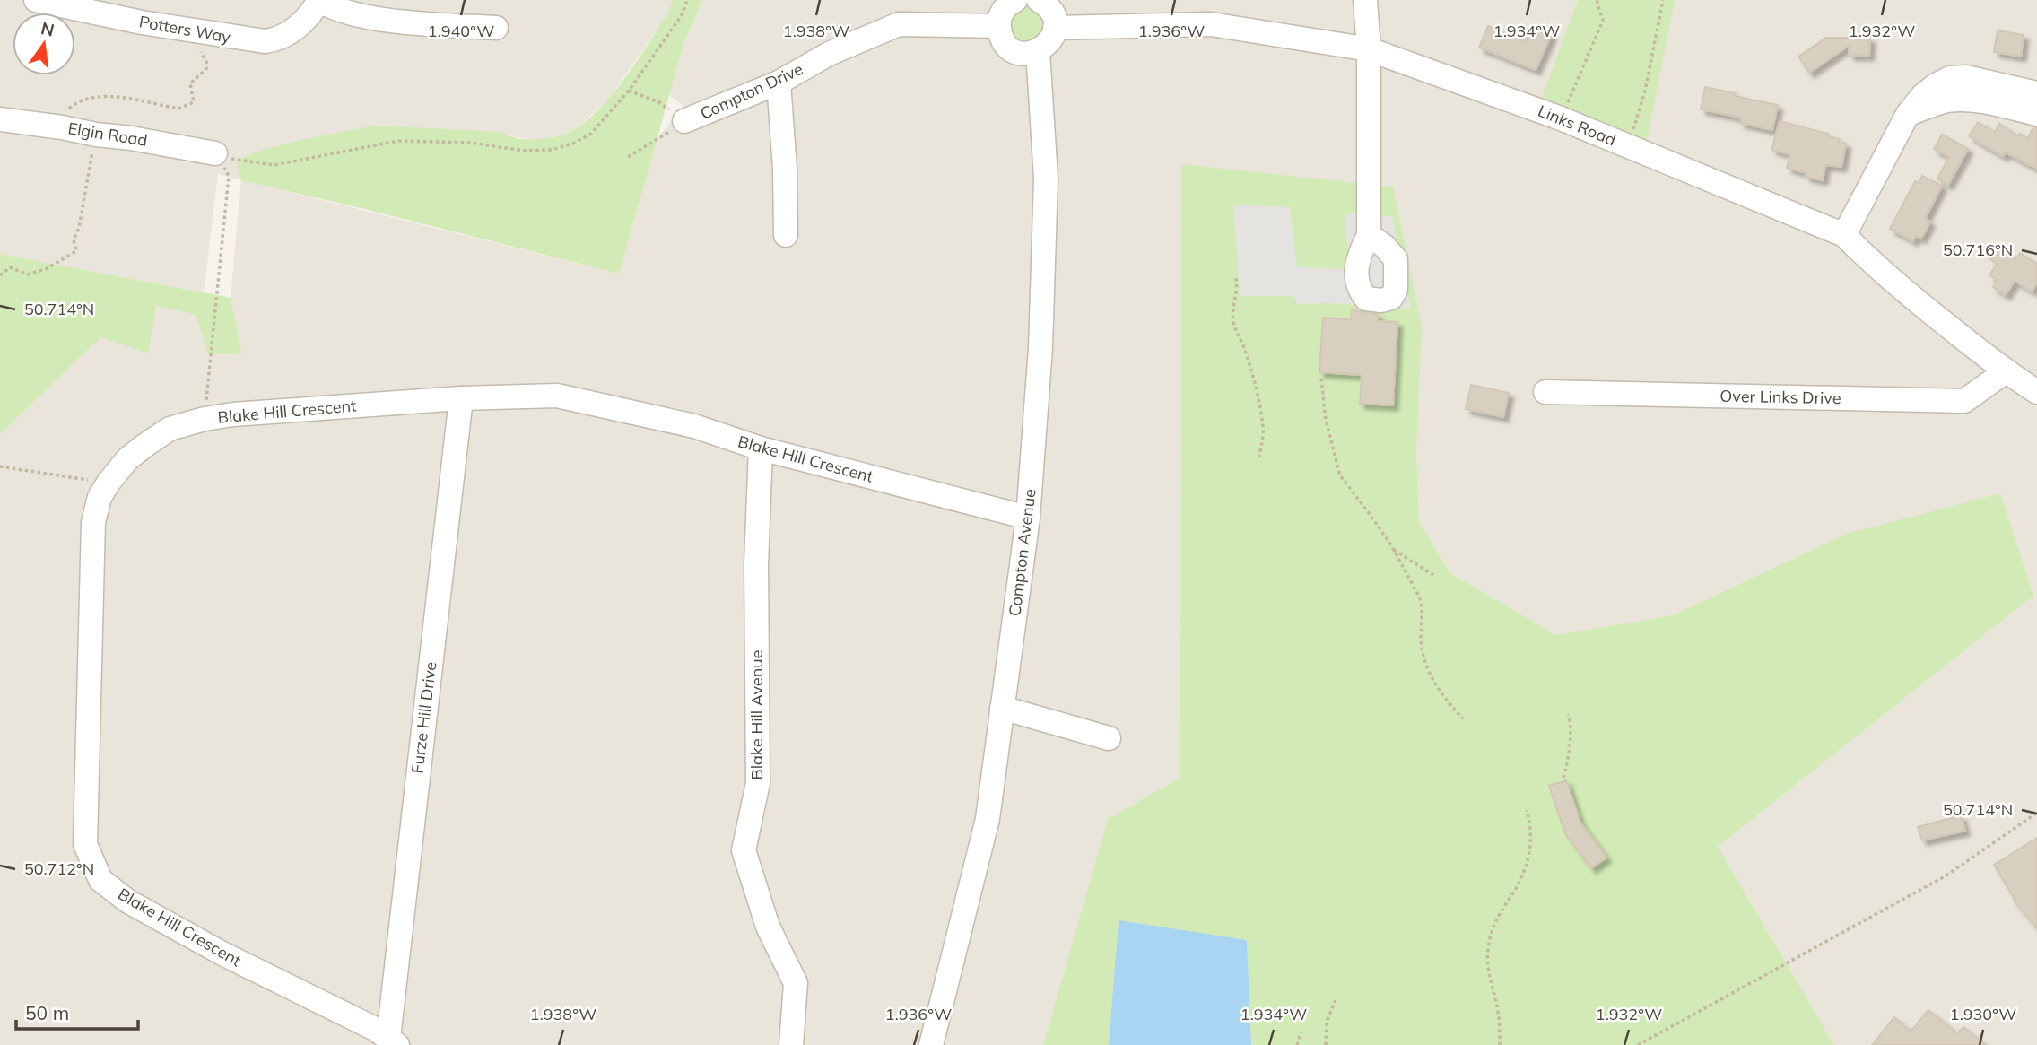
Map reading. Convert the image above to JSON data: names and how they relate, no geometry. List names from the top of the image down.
{
  "streets": {
    "street": [
      "Potters Way",
      "Compton Drive",
      "Links Road",
      "Elgin Road",
      "Over Links Drive",
      "Blake Hill Crescent",
      "Compton Avenue",
      "Blake Hill Avenue",
      "Furze Hill Drive"
    ]
  },
  "crossings": [
    ["Links Road", "Over Links Drive"],
    ["Blake Hill Crescent", "Compton Avenue"],
    ["Blake Hill Crescent", "Blake Hill Avenue"],
    ["Blake Hill Crescent", "Furze Hill Drive"]
  ],
  "scale_bar": "50 m",
  "north": "top",
  "coordinates": [
    "1.940°W",
    "1.938°W",
    "1.936°W",
    "1.934°W",
    "1.932°W",
    "50.716°N",
    "50.714°N",
    "50.712°N",
    "1.930°W"
  ]
}
